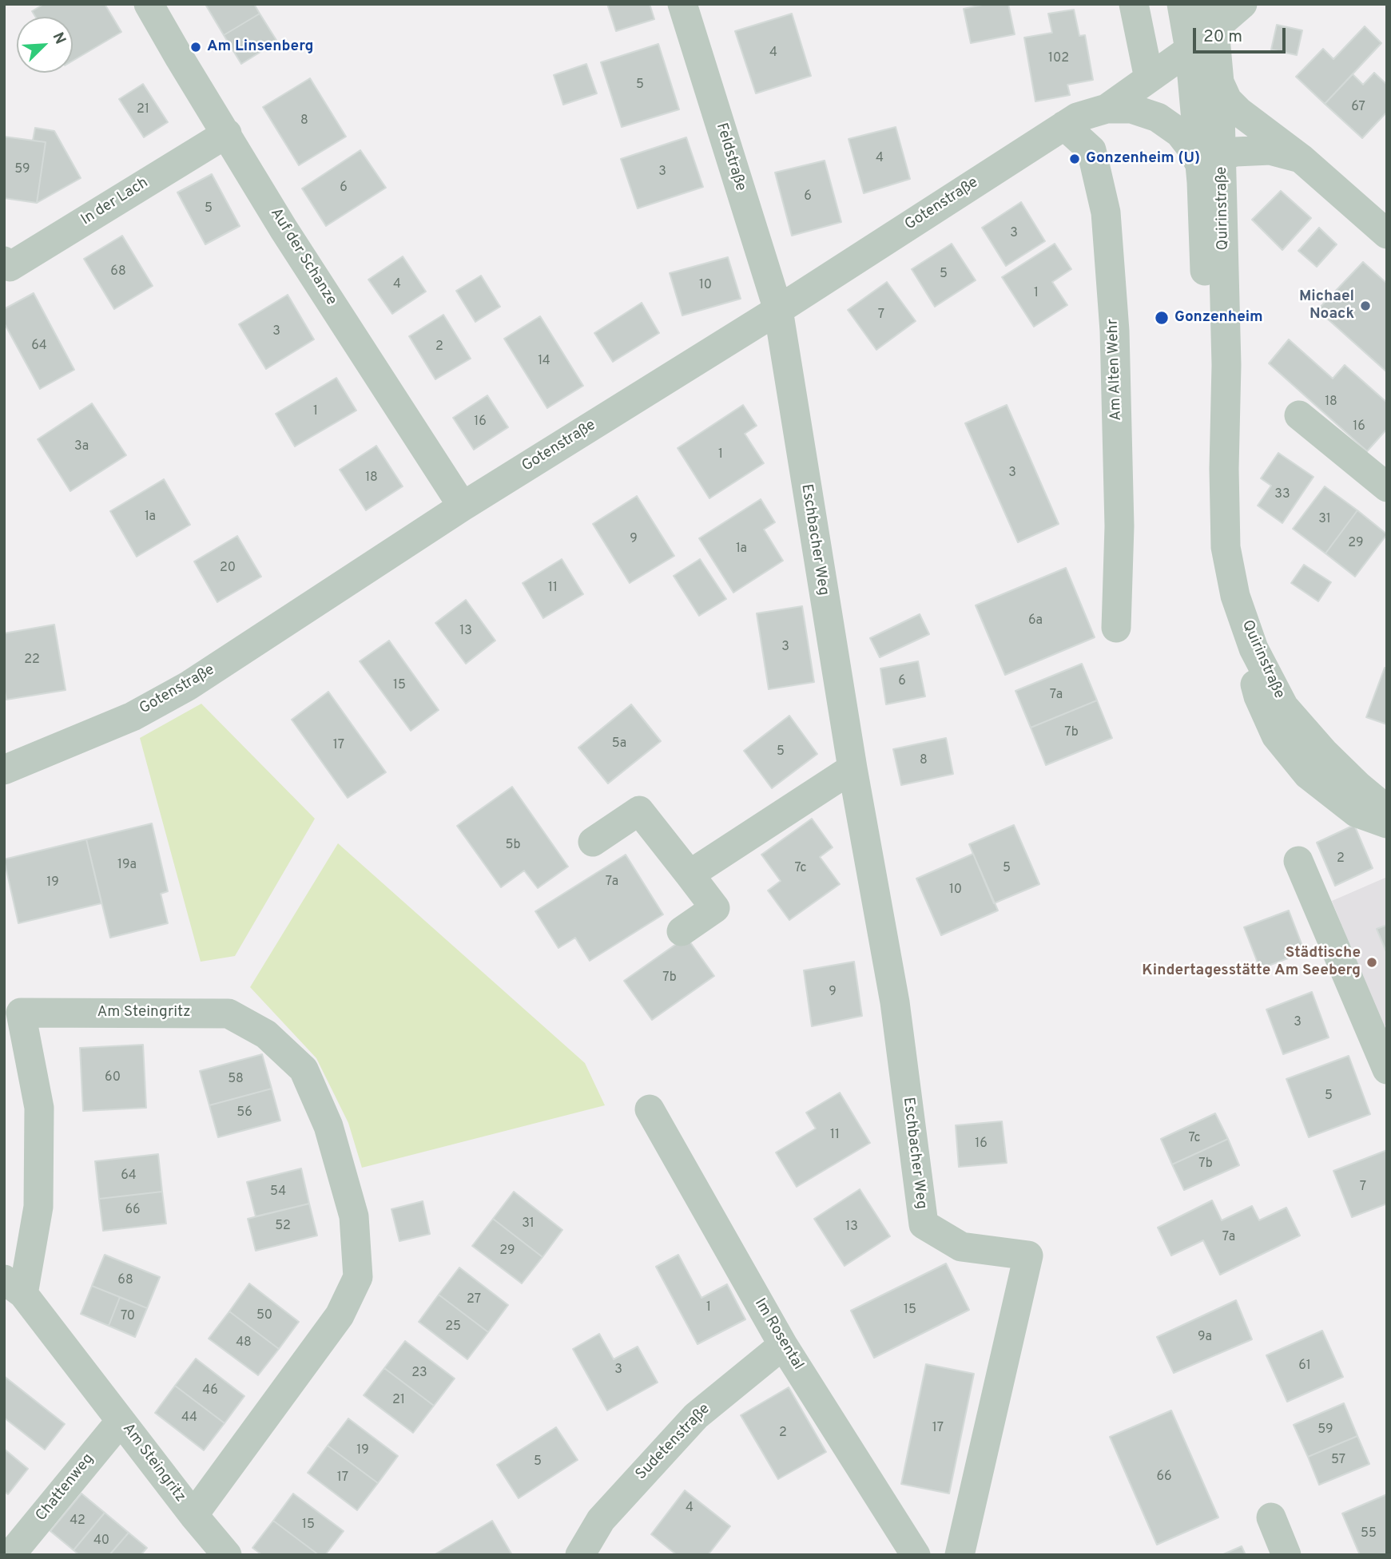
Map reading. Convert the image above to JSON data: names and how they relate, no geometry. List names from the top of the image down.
{
  "streets": {
    "street": [
      "Feldstraße",
      "In der Lach",
      "Gotenstraße",
      "Quirinstraße",
      "Auf der Schanze",
      "Am Alten Wehr",
      "Eschbacher Weg",
      "Am Steingritz",
      "Im Rosental",
      "Sudetenstraße",
      "Chattenweg"
    ]
  },
  "crossings": [
    ["Feldstraße", "Gotenstraße"],
    ["Feldstraße", "Eschbacher Weg"],
    ["In der Lach", "Auf der Schanze"],
    ["Gotenstraße", "Quirinstraße"],
    ["Gotenstraße", "Auf der Schanze"],
    ["Gotenstraße", "Am Alten Wehr"],
    ["Gotenstraße", "Eschbacher Weg"],
    ["Am Steingritz", "Chattenweg"],
    ["Im Rosental", "Sudetenstraße"]
  ],
  "places": [
    "Am Linsenberg",
    "Gonzenheim (U)",
    "Michael Noack",
    "Gonzenheim",
    "Städtische Kindertagesstätte Am Seeberg"
  ],
  "house_numbers": [
    "4",
    "102",
    "5",
    "67",
    "21",
    "8",
    "4",
    "59",
    "3",
    "6",
    "6",
    "5",
    "3",
    "68",
    "5",
    "4",
    "10",
    "1",
    "7",
    "3",
    "64",
    "2",
    "14",
    "18",
    "1",
    "16",
    "16",
    "3a",
    "1",
    "3",
    "18",
    "33",
    "1a",
    "31",
    "9",
    "29",
    "1a",
    "20",
    "11",
    "6a",
    "13",
    "3",
    "22",
    "6",
    "15",
    "7a",
    "7b",
    "5a",
    "17",
    "5",
    "8",
    "5b",
    "2",
    "19a",
    "7c",
    "5",
    "7a",
    "19",
    "10",
    "7b",
    "9",
    "3",
    "60",
    "58",
    "5",
    "56",
    "11",
    "7c",
    "16",
    "7b",
    "64",
    "7",
    "54",
    "66",
    "31",
    "52",
    "13",
    "7a",
    "29",
    "68",
    "27",
    "1",
    "15",
    "50",
    "70",
    "25",
    "9a",
    "48",
    "61",
    "3",
    "23",
    "46",
    "21",
    "44",
    "17",
    "59",
    "2",
    "19",
    "57",
    "5",
    "66",
    "17",
    "4",
    "42",
    "15",
    "55",
    "40"
  ],
  "scale_bar": "20 m",
  "north": "top right"
}
